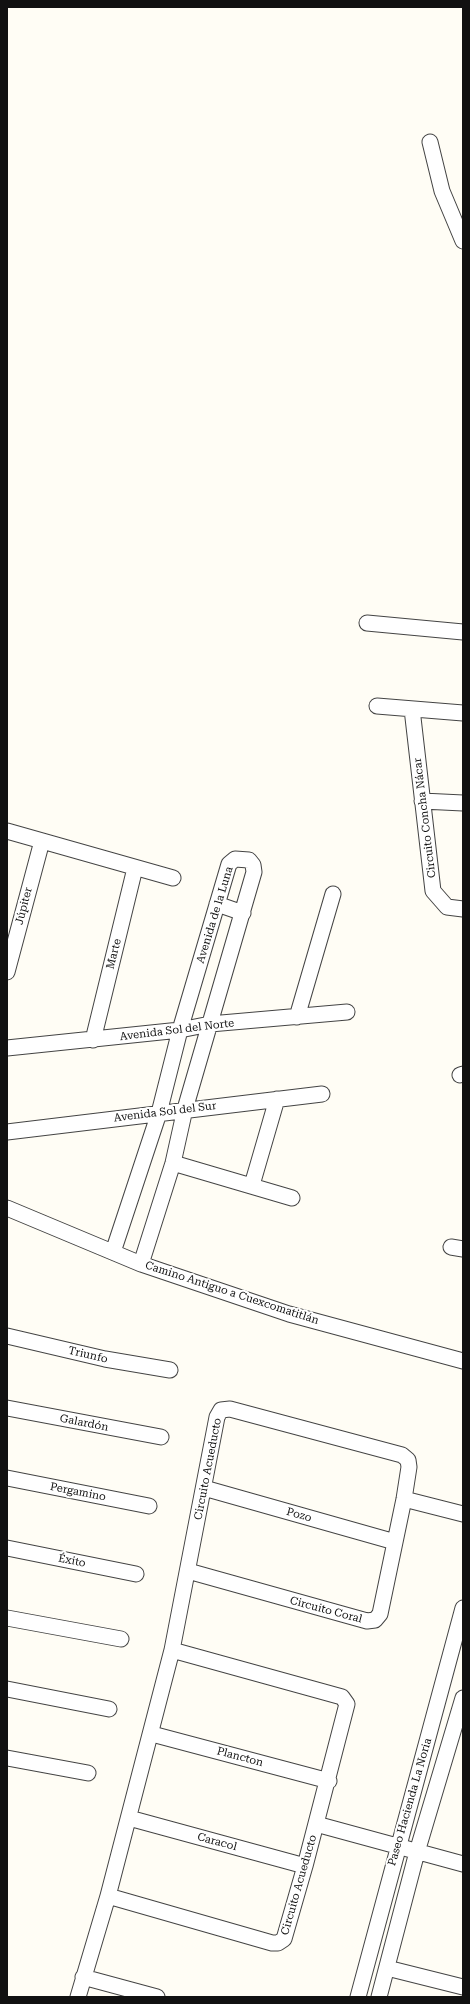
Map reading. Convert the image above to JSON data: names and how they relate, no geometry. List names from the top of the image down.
{
  "streets": {
    "street": [
      "Circuito Concha Nácar",
      "Júpiter",
      "Avenida de la Luna",
      "Marte",
      "Avenida Sol del Norte",
      "Avenida Sol del Sur",
      "Camino Antiguo a Cuexcomatitlán",
      "Triunfo",
      "Galardón",
      "Circuito Acueducto",
      "Pergamino",
      "Pozo",
      "Éxito",
      "Circuito Coral",
      "Plancton",
      "Paseo Hacienda La Noria",
      "Caracol"
    ]
  },
  "crossings": [
    ["Avenida de la Luna", "Avenida Sol del Norte"],
    ["Avenida de la Luna", "Avenida Sol del Sur"],
    ["Avenida de la Luna", "Camino Antiguo a Cuexcomatitlán"],
    ["Marte", "Avenida Sol del Norte"],
    ["Circuito Acueducto", "Pozo"],
    ["Circuito Acueducto", "Circuito Coral"],
    ["Circuito Acueducto", "Plancton"],
    ["Circuito Acueducto", "Caracol"],
    ["Pozo", "Circuito Coral"]
  ]
}
